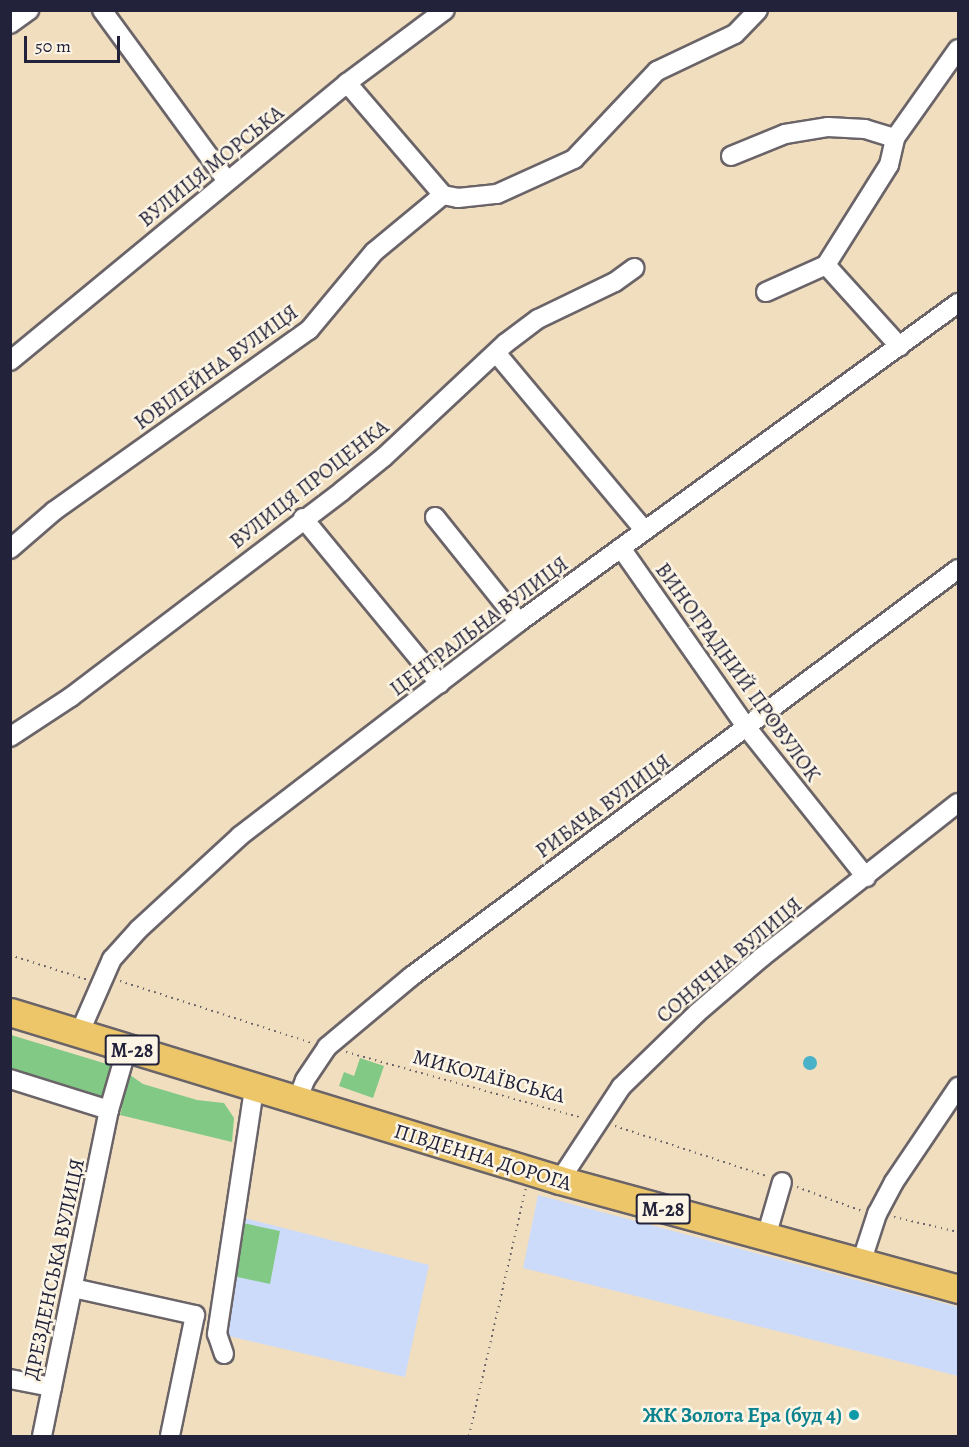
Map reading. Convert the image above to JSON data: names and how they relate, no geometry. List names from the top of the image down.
{
  "streets": {
    "highway": ["М-28", "ПІВДЕННА ДОРОГА"],
    "street": [
      "ВУЛИЦЯ МОРСЬКА",
      "ЮВІЛЕЙНА ВУЛИЦЯ",
      "ВУЛИЦЯ ПРОЦЕНКА",
      "ЦЕНТРАЛЬНА ВУЛИЦЯ",
      "ВИНОГРАДНИЙ ПРОВУЛОК",
      "РИБАЧА ВУЛИЦЯ",
      "СОНЯЧНА ВУЛИЦЯ",
      "ДРЕЗДЕНСЬКА ВУЛИЦЯ"
    ],
    "path": ["МИКОЛАЇВСЬКА"]
  },
  "crossings": [
    ["ЦЕНТРАЛЬНА ВУЛИЦЯ", "ВИНОГРАДНИЙ ПРОВУЛОК"],
    ["ЦЕНТРАЛЬНА ВУЛИЦЯ", "МИКОЛАЇВСЬКА"],
    ["ЦЕНТРАЛЬНА ВУЛИЦЯ", "ПІВДЕННА ДОРОГА"],
    ["ВИНОГРАДНИЙ ПРОВУЛОК", "РИБАЧА ВУЛИЦЯ"],
    ["ВИНОГРАДНИЙ ПРОВУЛОК", "СОНЯЧНА ВУЛИЦЯ"],
    ["РИБАЧА ВУЛИЦЯ", "МИКОЛАЇВСЬКА"],
    ["РИБАЧА ВУЛИЦЯ", "ПІВДЕННА ДОРОГА"],
    ["СОНЯЧНА ВУЛИЦЯ", "МИКОЛАЇВСЬКА"],
    ["СОНЯЧНА ВУЛИЦЯ", "ПІВДЕННА ДОРОГА"],
    ["ПІВДЕННА ДОРОГА", "ДРЕЗДЕНСЬКА ВУЛИЦЯ"]
  ],
  "places": ["ЖК Золота Ера (буд 4)"],
  "scale_bar": "50 m"
}
